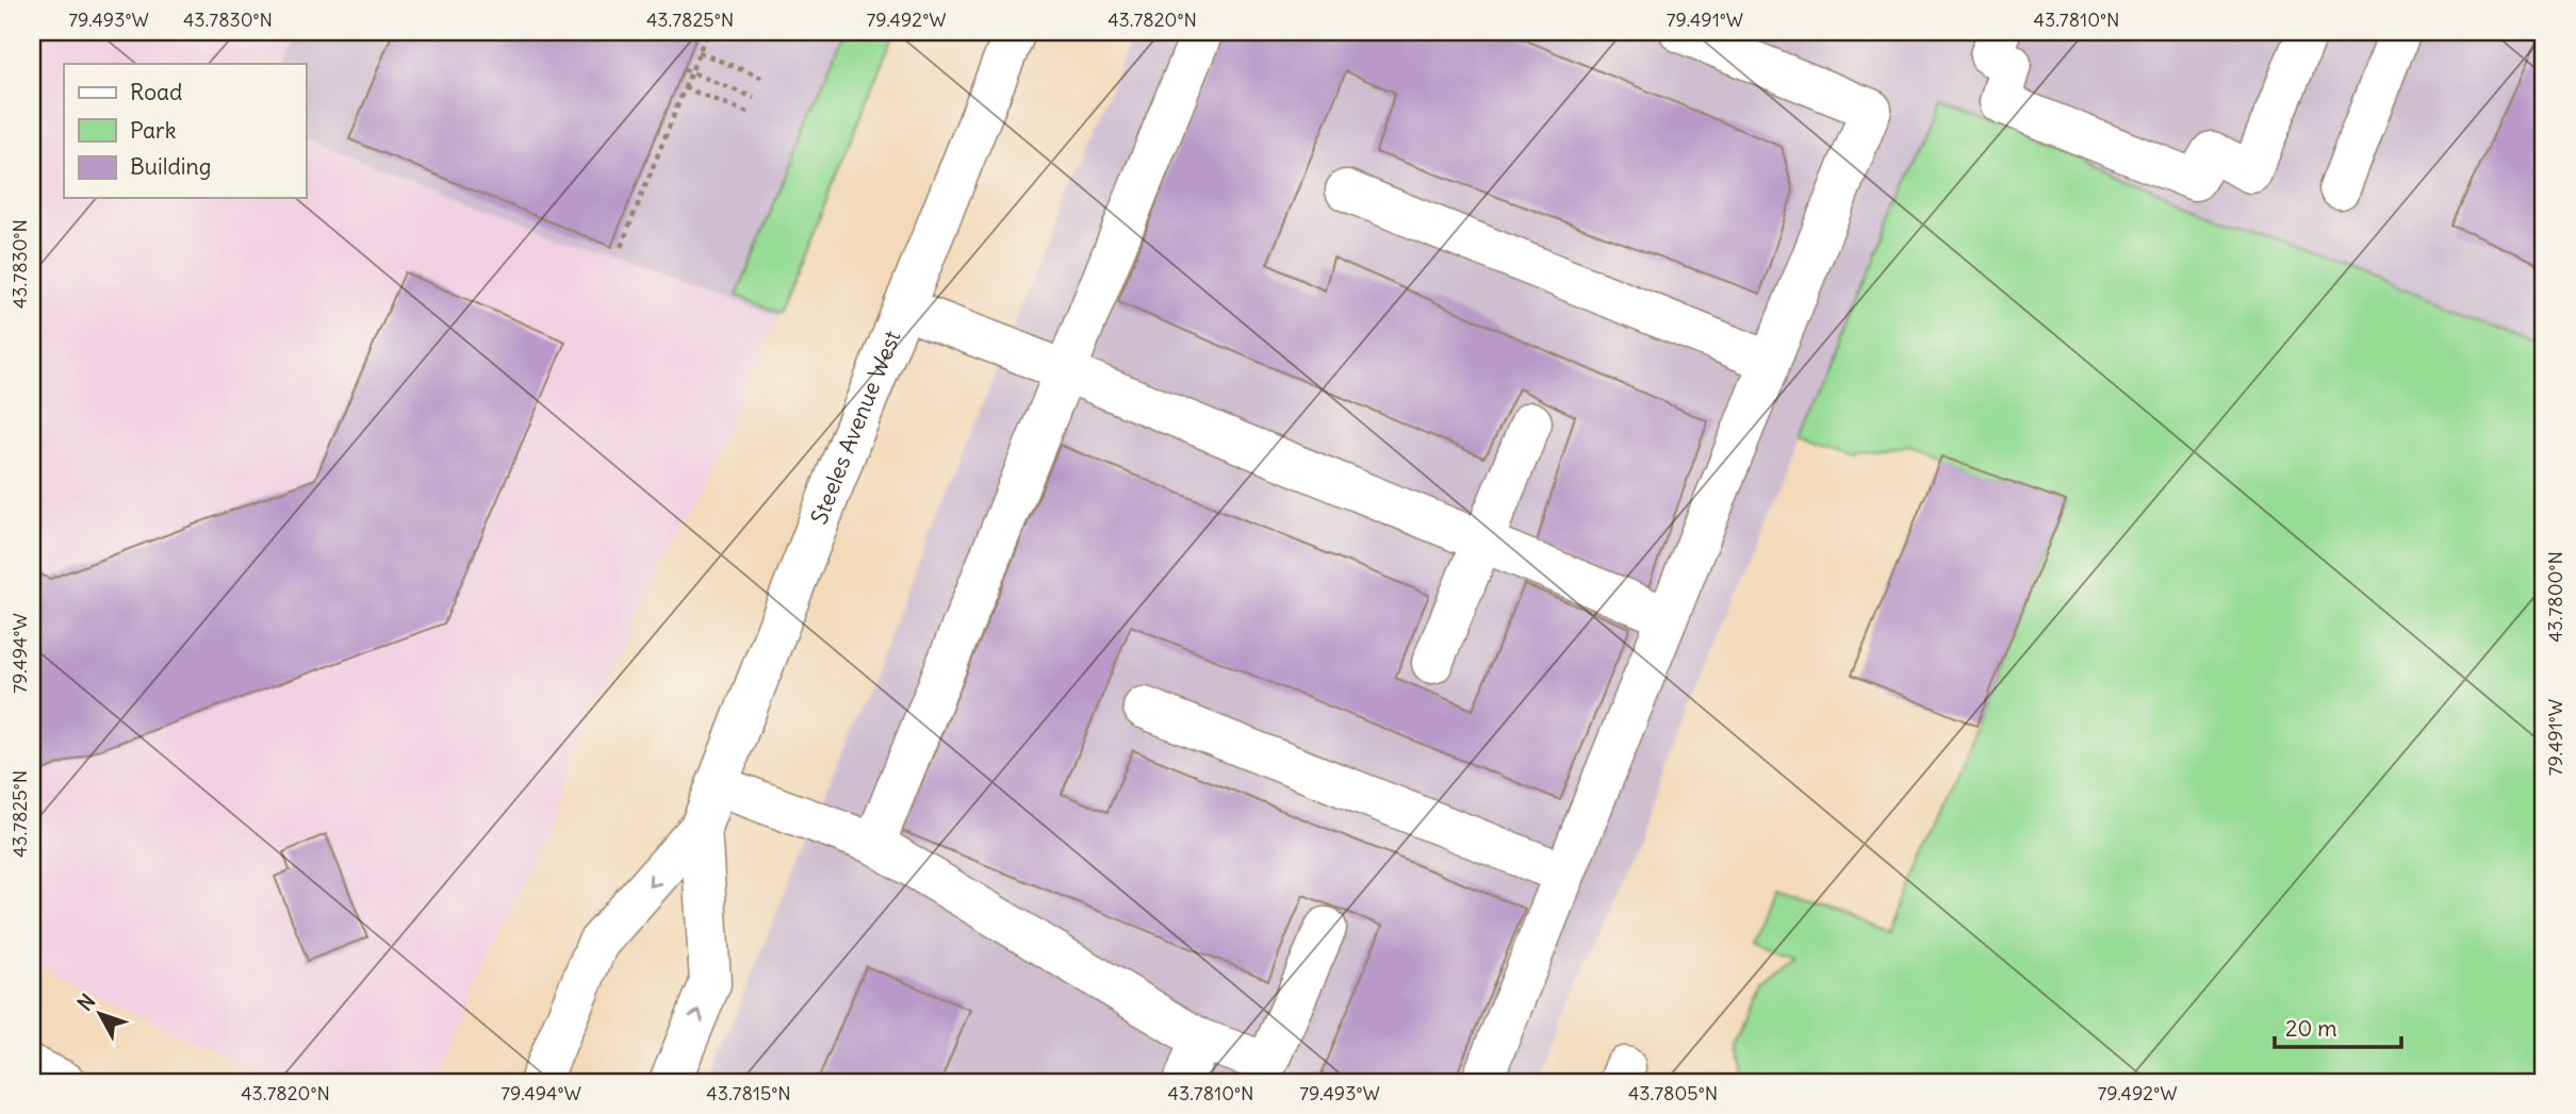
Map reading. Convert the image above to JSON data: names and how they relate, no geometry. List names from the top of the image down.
{
  "streets": {
    "main road": ["Steeles Avenue West"]
  },
  "legend": ["Road", "Park", "Building"],
  "scale_bar": "20 m",
  "north": "top left",
  "coordinates": [
    "79.493°W",
    "43.7830°N",
    "43.7825°N",
    "79.492°W",
    "43.7820°N",
    "79.491°W",
    "43.7810°N",
    "43.7800°N",
    "79.494°W",
    "43.7815°N",
    "43.7805°N"
  ]
}
